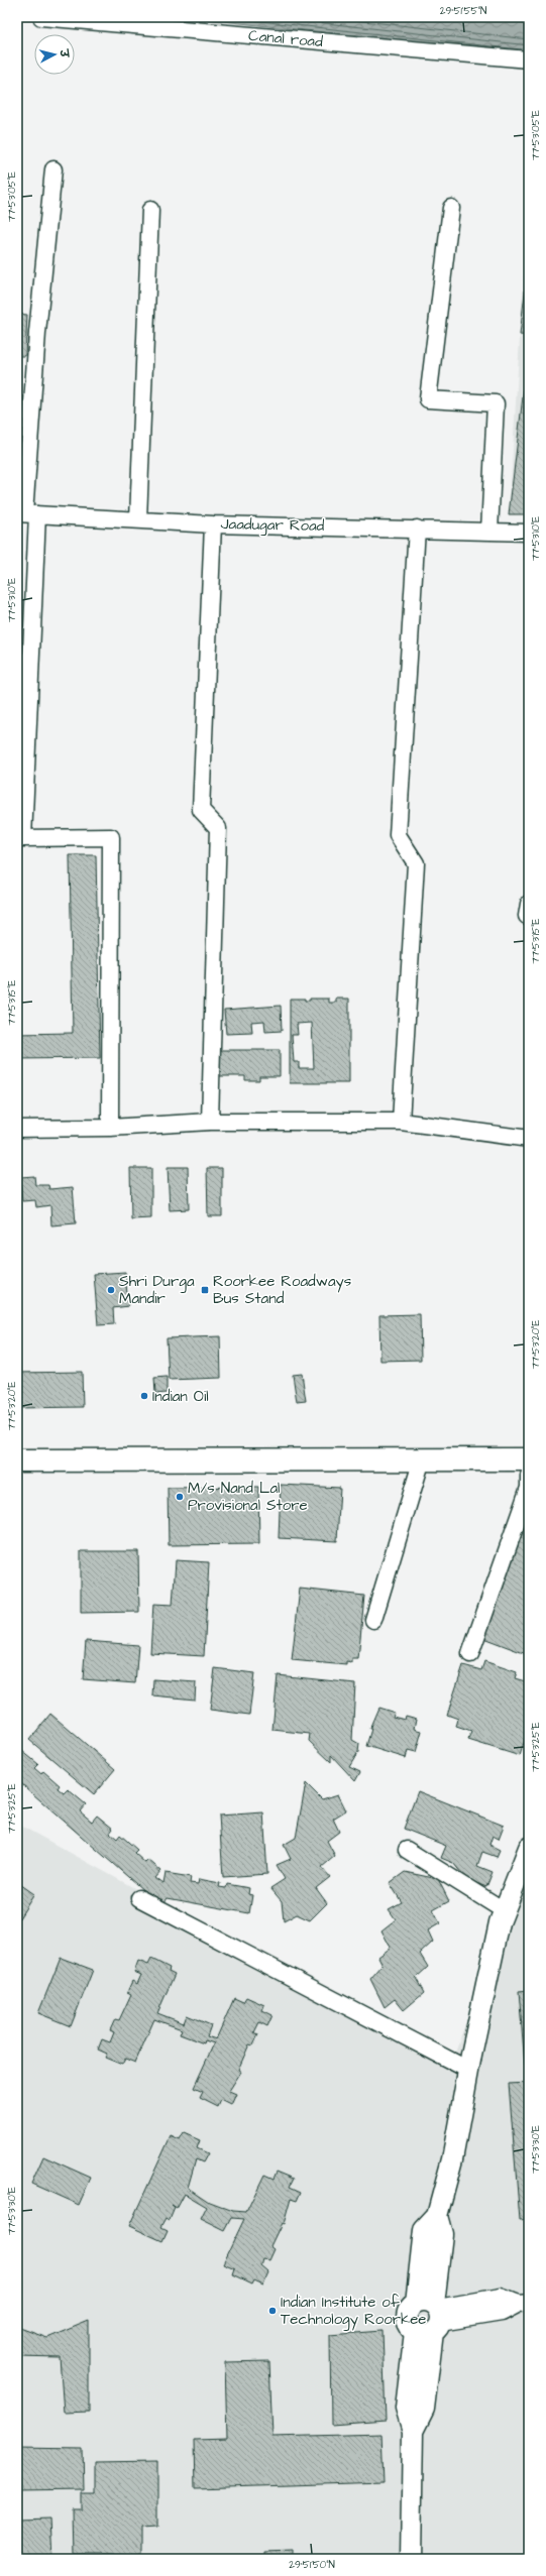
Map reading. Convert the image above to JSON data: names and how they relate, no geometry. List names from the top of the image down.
{
  "streets": {
    "street": ["Canal road", "Jaadugar Road"]
  },
  "places": {
    "other": [
      "Shri Durga Mandir",
      "Indian Oil",
      "M/s Nand Lal Provisional Store",
      "Indian Institute of Technology Roorkee"
    ],
    "transit": ["Roorkee Roadways Bus Stand"]
  },
  "north": "right",
  "coordinates": [
    "29°51'55\"N",
    "77°53'05\"E",
    "77°53'10\"E",
    "77°53'15\"E",
    "77°53'20\"E",
    "77°53'25\"E",
    "77°53'30\"E",
    "29°51'50\"N"
  ]
}
